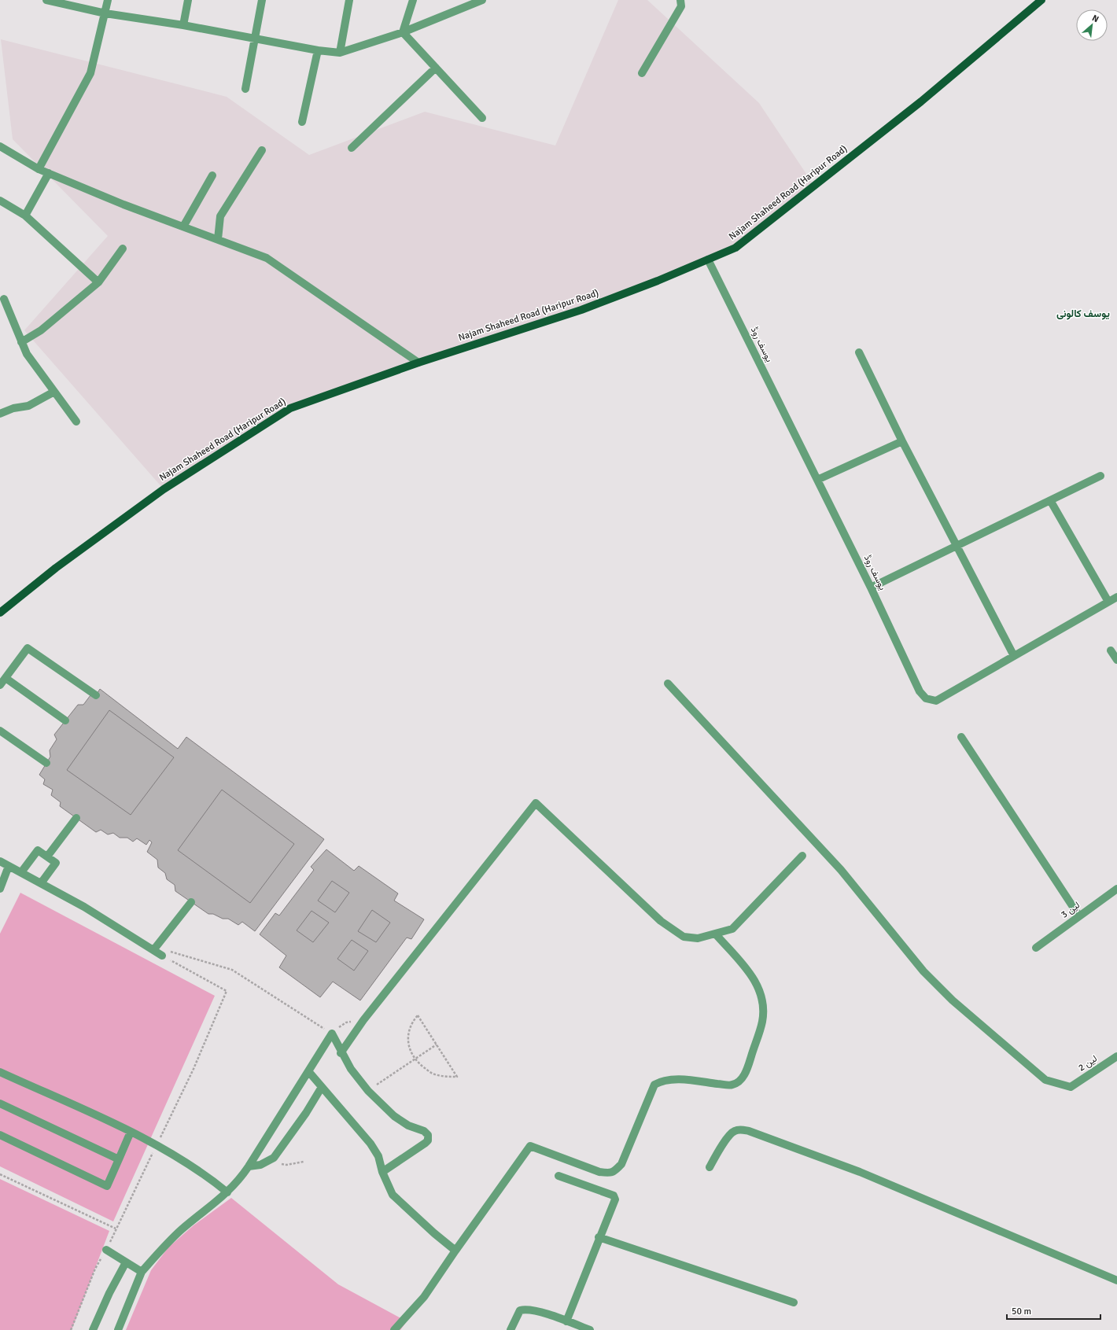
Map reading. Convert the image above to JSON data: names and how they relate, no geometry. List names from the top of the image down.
{
  "streets": {
    "main road": ["Najam Shaheed Road (Haripur Road)"],
    "street": ["یوسف روڈ", "لین 3", "لین 2"]
  },
  "crossings": [
    ["Najam Shaheed Road (Haripur Road)", "یوسف روڈ"]
  ],
  "districts": ["یوسف کالونی"],
  "scale_bar": "50 m",
  "north": "top right"
}
